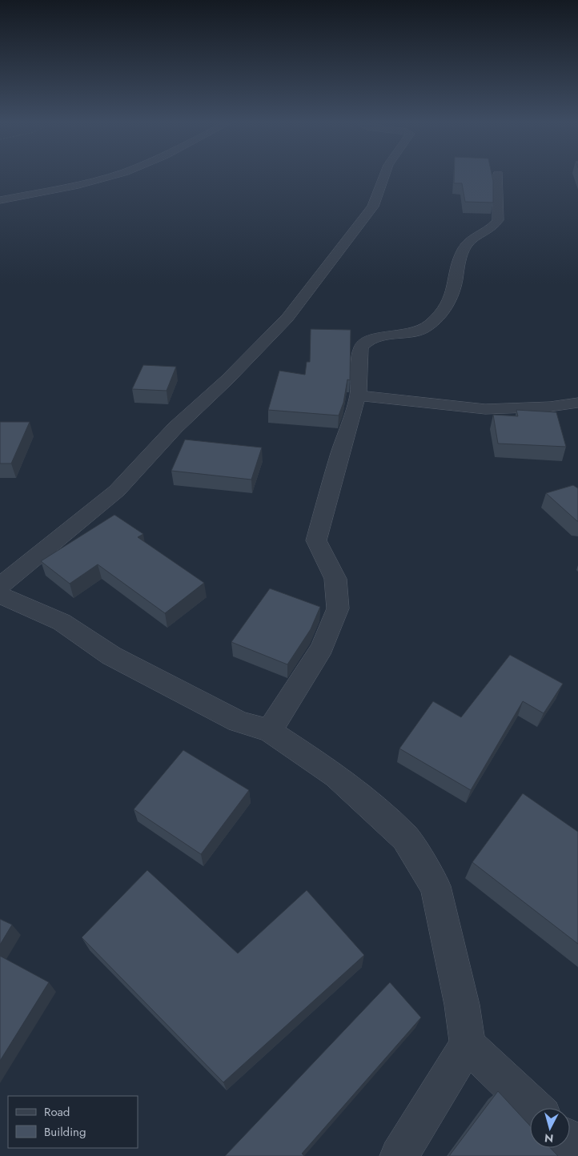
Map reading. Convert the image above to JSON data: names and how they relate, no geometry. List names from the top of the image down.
{
  "legend": ["Road", "Building"],
  "north": "bottom"
}
